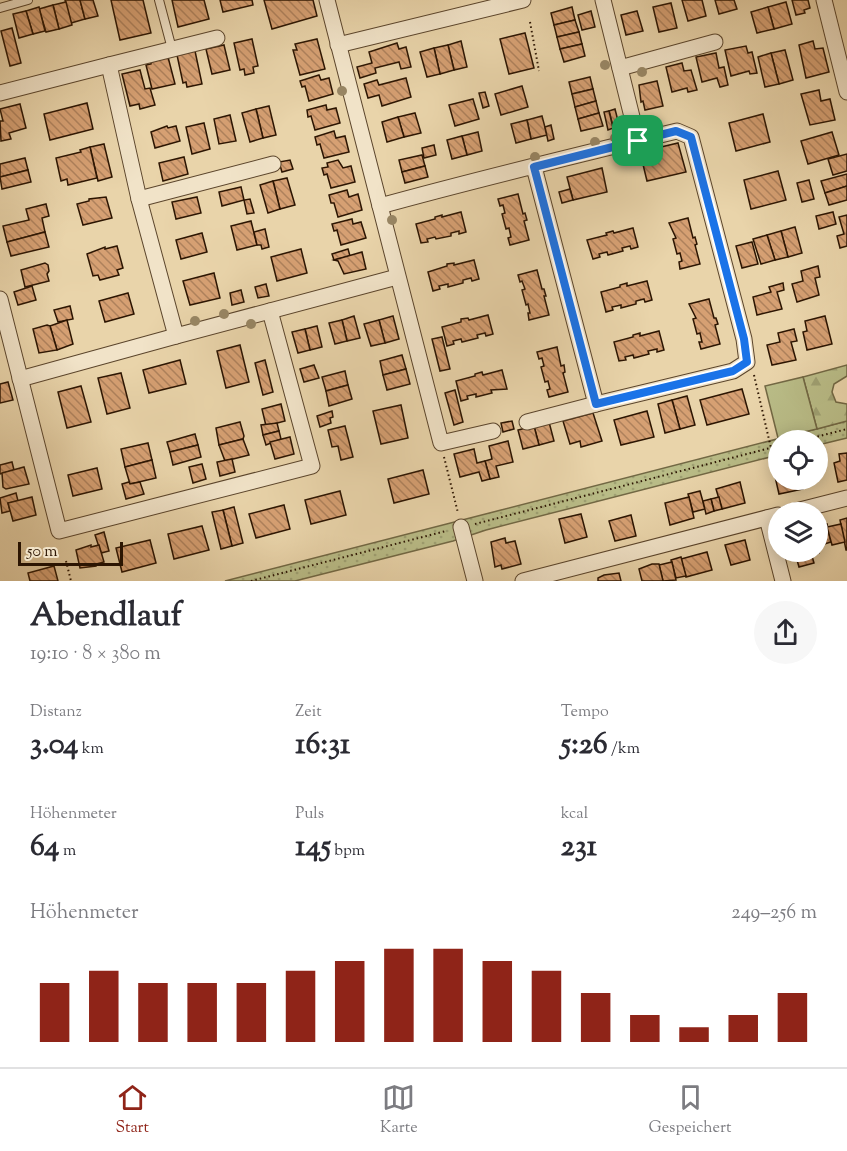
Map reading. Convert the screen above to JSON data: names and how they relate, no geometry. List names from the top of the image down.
{
  "scale_bar": "50 m",
  "page": {
    "scale": "50 m",
    "heading": ["Abendlauf", "19:10 · 8 × 380 m"],
    "stats": [
      ["Distanz", "3.04 km"],
      ["Zeit", "16:31"],
      ["Tempo", "5:26 /km"],
      ["Höhenmeter", "64 m"],
      ["Puls", "145 bpm"],
      ["kcal", "231"]
    ],
    "chart": ["Höhenmeter", "249–256 m"],
    "tabs": ["Start", "Karte", "Gespeichert"]
  }
}
